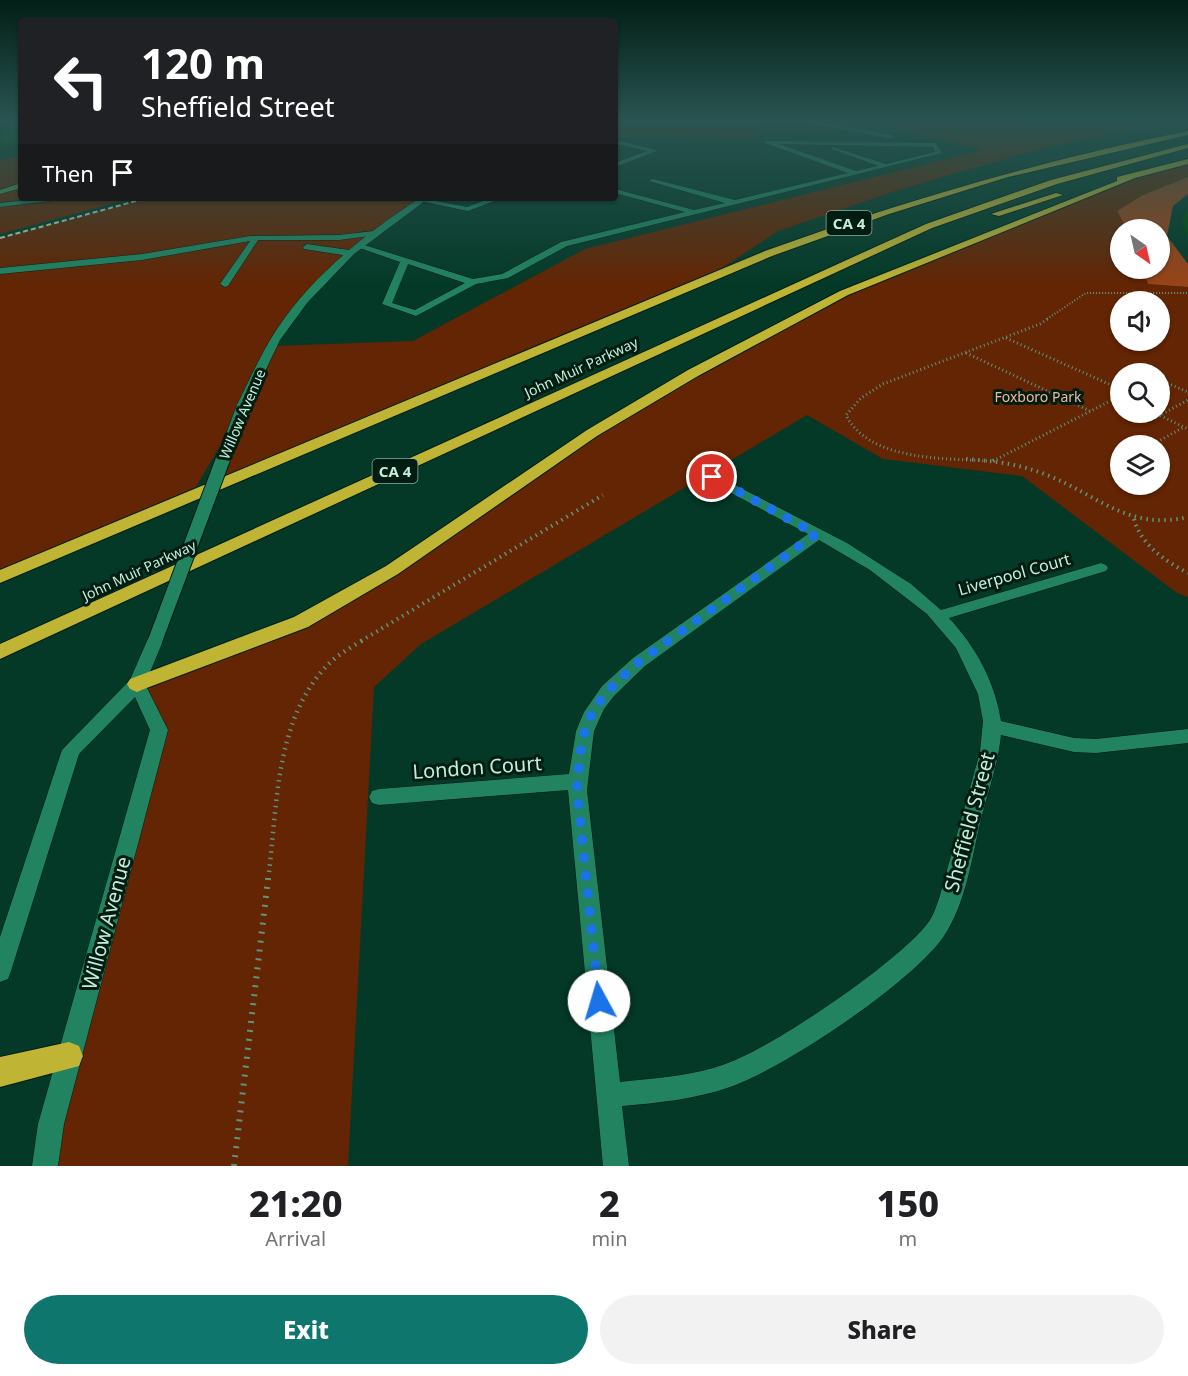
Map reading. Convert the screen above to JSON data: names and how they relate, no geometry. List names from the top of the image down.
{
  "streets": {
    "highway": ["CA 4", "John Muir Parkway"],
    "street": [
      "Willow Avenue",
      "Liverpool Court",
      "London Court",
      "Sheffield Street"
    ]
  },
  "crossings": [
    ["Liverpool Court", "Sheffield Street"]
  ],
  "parks": ["Foxboro Park"],
  "north": "bottom right",
  "page": {
    "turn": ["120 m", "Sheffield Street"],
    "then": "Then",
    "eta": [
      "21:20",
      "Arrival",
      "2",
      "min",
      "150",
      "m"
    ],
    "buttons": ["Exit", "Share"]
  }
}
